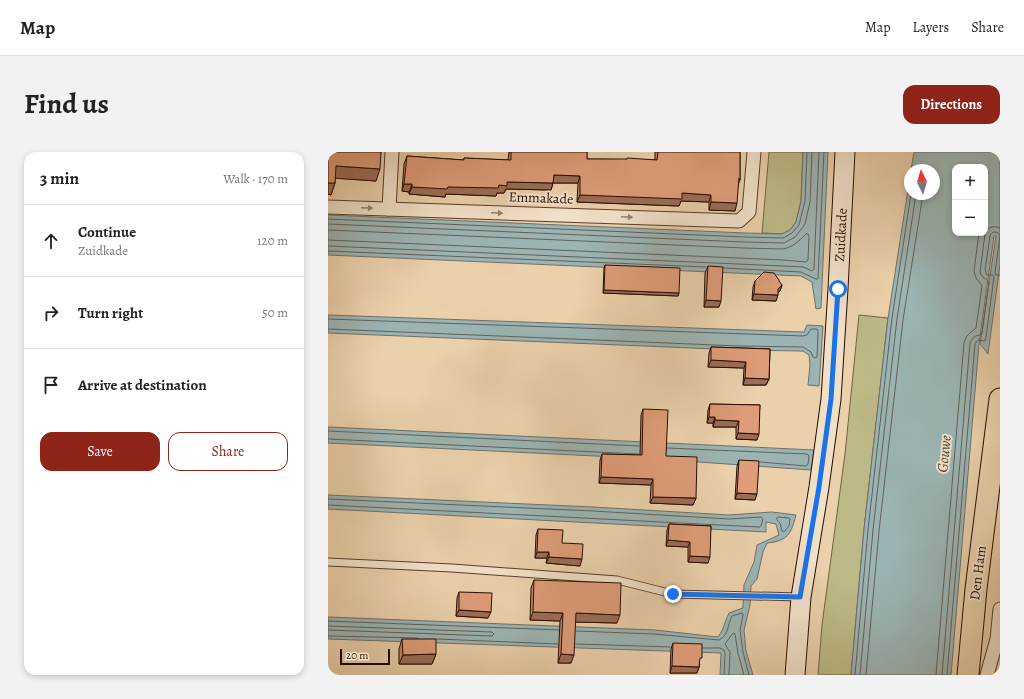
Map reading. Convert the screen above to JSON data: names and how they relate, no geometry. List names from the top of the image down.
{
  "streets": {
    "main road": ["Den Ham"],
    "street": ["Emmakade", "Zuidkade"]
  },
  "one_way": ["Emmakade"],
  "water": ["Gouwe"],
  "scale_bar": "20 m",
  "north": "top",
  "page": {
    "header": "Map",
    "nav": ["Map", "Layers", "Share"],
    "title": "Find us",
    "buttons": [
      "Directions",
      ["Save", "Share"]
    ],
    "heading": ["3 min", "Walk · 170 m"],
    "map_buttons": ["+", "−"],
    "list": [
      ["Continue", "Zuidkade", "120 m"],
      ["Turn right", "50 m"],
      "Arrive at destination"
    ],
    "scale": "20 m"
  }
}
